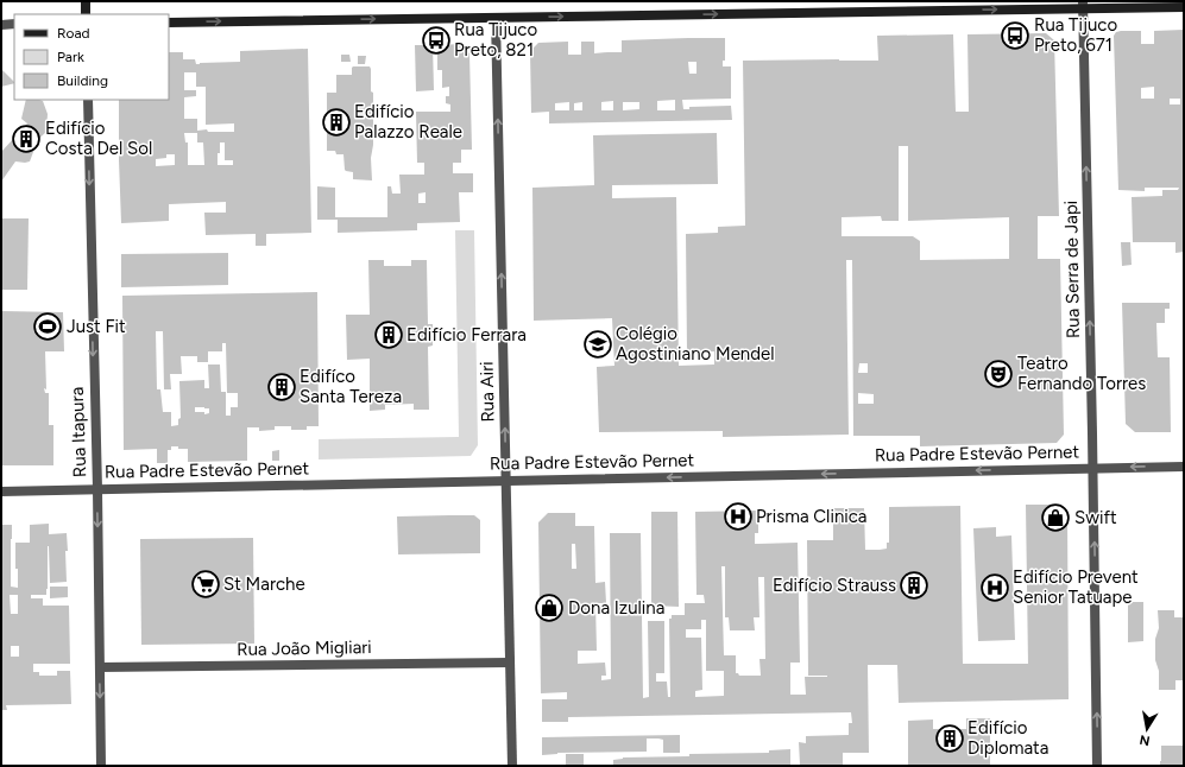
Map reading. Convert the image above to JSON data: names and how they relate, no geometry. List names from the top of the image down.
{
  "streets": {
    "street": [
      "Rua Serra de Japi",
      "Rua Airi",
      "Rua Itapura",
      "Rua Padre Estevão Pernet",
      "Rua João Migliari"
    ]
  },
  "crossings": [
    ["Rua Serra de Japi", "Rua Padre Estevão Pernet"],
    ["Rua Airi", "Rua Padre Estevão Pernet"],
    ["Rua Airi", "Rua João Migliari"],
    ["Rua Itapura", "Rua Padre Estevão Pernet"],
    ["Rua Itapura", "Rua João Migliari"]
  ],
  "one_way": [
    "Rua Serra de Japi",
    "Rua Airi",
    "Rua Itapura",
    "Rua Padre Estevão Pernet"
  ],
  "places": {
    "bus stop": ["Rua Tijuco Preto, 671", "Rua Tijuco Preto, 821"],
    "building": [
      "Edifício Palazzo Reale",
      "Edifício Costa Del Sol",
      "Edifício Ferrara",
      "Edifíco Santa Tereza",
      "Edifício Strauss",
      "Edifício Diplomata"
    ],
    "sports": ["Just Fit"],
    "school or university": ["Colégio Agostiniano Mendel"],
    "theatre": ["Teatro Fernando Torres"],
    "hospital": ["Prisma Clinica", "Edifício Prevent Senior Tatuape"],
    "shop": ["Swift", "Dona Izulina"],
    "supermarket": ["St Marche"]
  },
  "legend": ["Road", "Park", "Building"],
  "north": "bottom"
}
